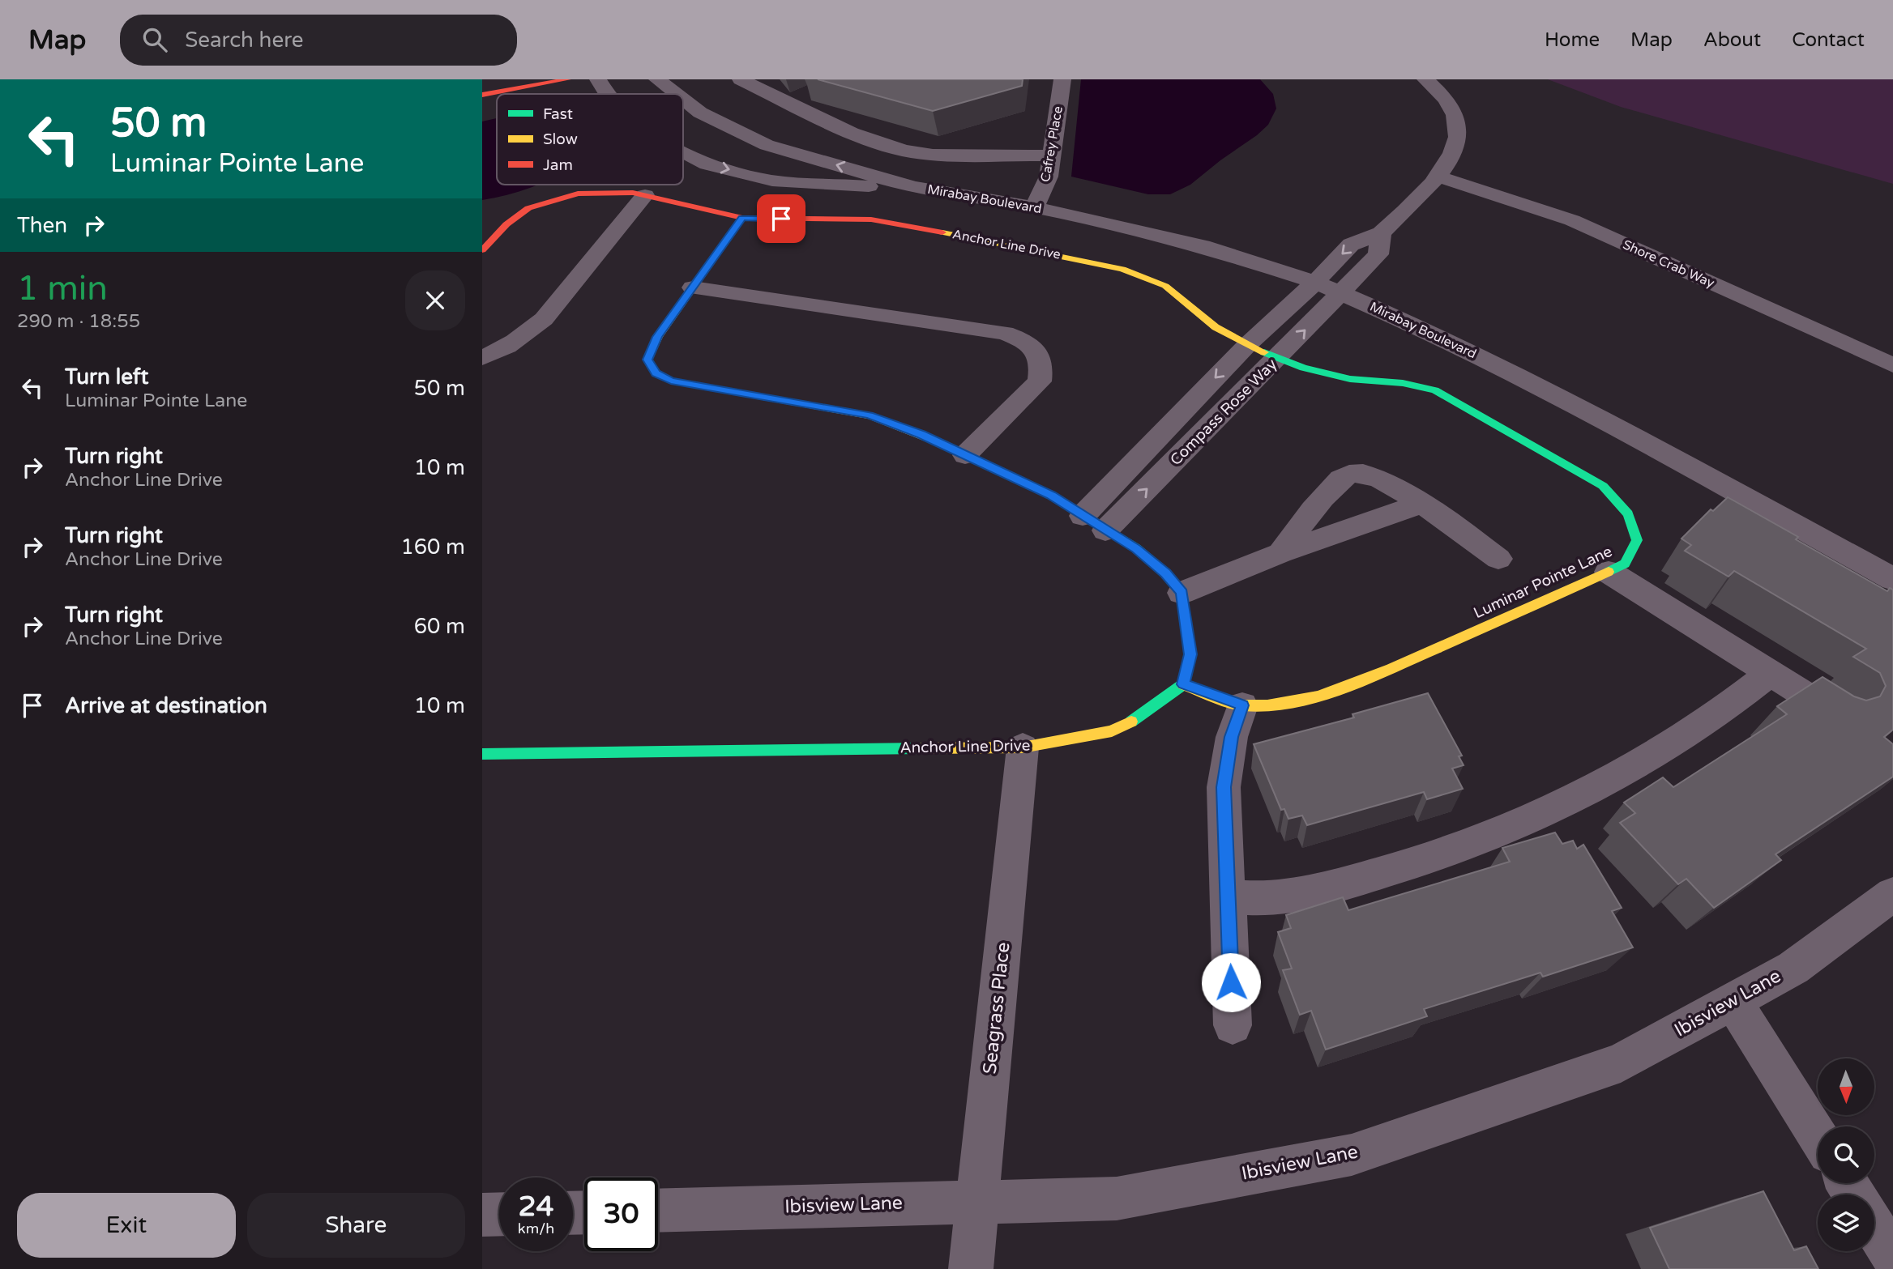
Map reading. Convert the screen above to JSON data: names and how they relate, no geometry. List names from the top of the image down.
{
  "streets": {
    "street": [
      "Cafrey Place",
      "Mirabay Boulevard",
      "Anchor Line Drive",
      "Shore Crab Way",
      "Compass Rose Way",
      "Luminar Pointe Lane",
      "Ibisview Lane",
      "Seagrass Place"
    ]
  },
  "crossings": [
    ["Cafrey Place", "Mirabay Boulevard"],
    ["Mirabay Boulevard", "Compass Rose Way"],
    ["Anchor Line Drive", "Compass Rose Way"],
    ["Anchor Line Drive", "Luminar Pointe Lane"],
    ["Anchor Line Drive", "Seagrass Place"],
    ["Compass Rose Way", "Luminar Pointe Lane"],
    ["Ibisview Lane", "Seagrass Place"]
  ],
  "legend": ["Fast", "Slow", "Jam"],
  "north": "bottom",
  "page": {
    "header": "Map",
    "search": "Search here",
    "nav": [
      "Home",
      "Map",
      "About",
      "Contact"
    ],
    "turn": ["50 m", "Luminar Pointe Lane"],
    "then": "Then",
    "heading": ["1 min", "290 m · 18:55"],
    "list": [
      {
        "name": "Turn left",
        "note": "Luminar Pointe Lane",
        "value": "50 m"
      },
      {
        "name": "Turn right",
        "note": "Anchor Line Drive",
        "value": "10 m"
      },
      {
        "name": "Turn right",
        "note": "Anchor Line Drive",
        "value": "160 m"
      },
      {
        "name": "Turn right",
        "note": "Anchor Line Drive",
        "value": "60 m"
      },
      {
        "name": "Arrive at destination",
        "value": "10 m"
      }
    ],
    "speed": "24 km/h",
    "limit": "30",
    "buttons": ["Exit", "Share"]
  }
}
